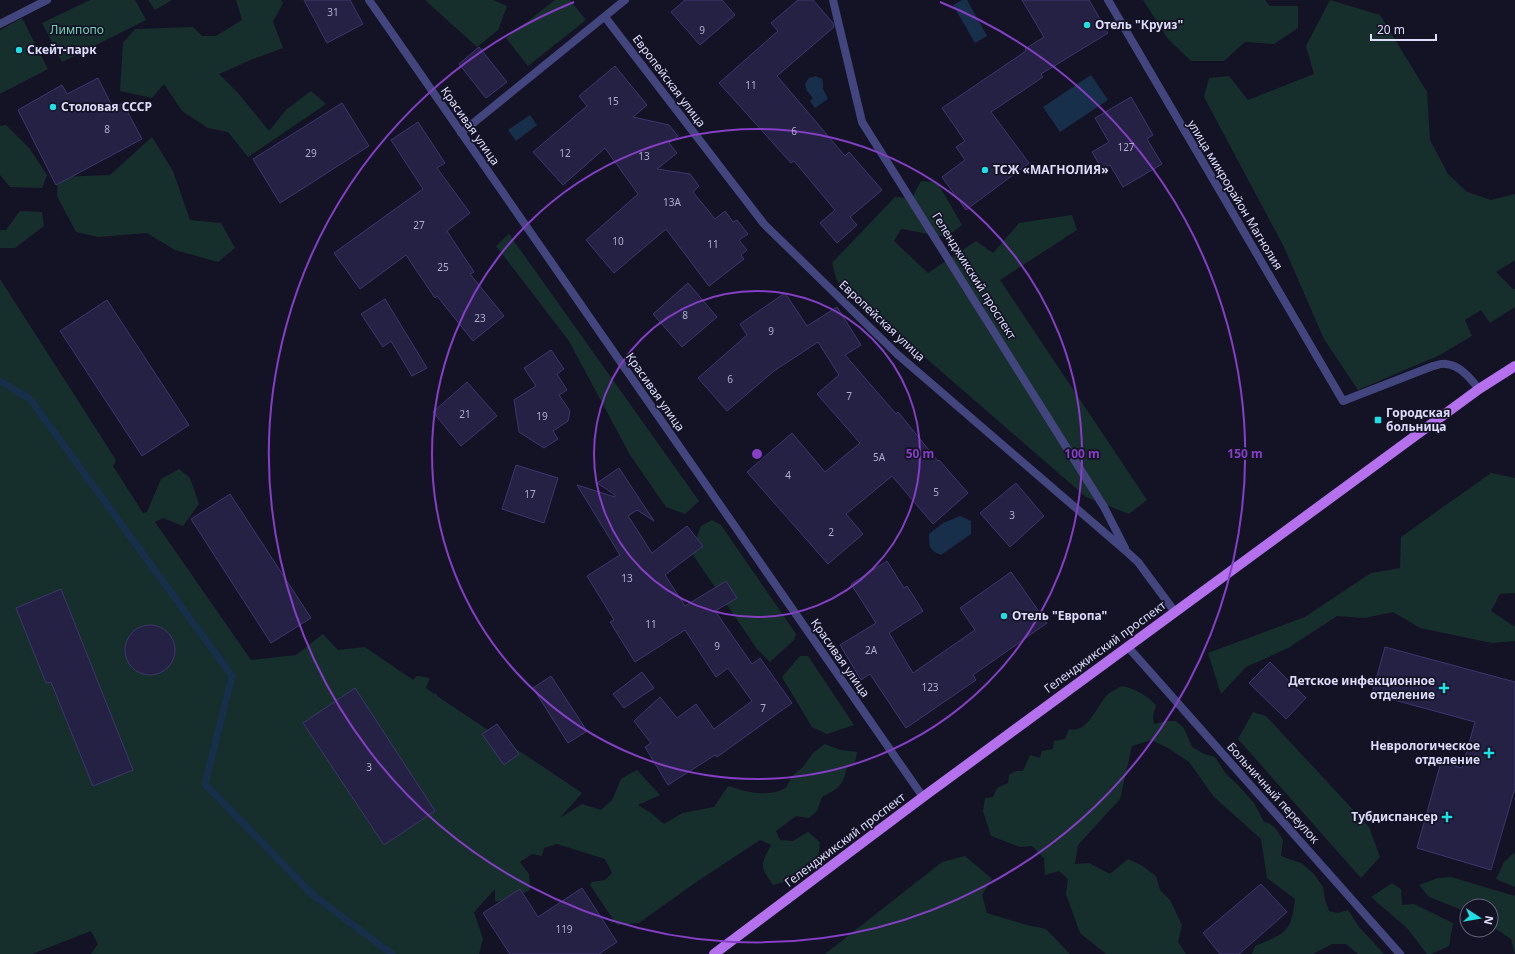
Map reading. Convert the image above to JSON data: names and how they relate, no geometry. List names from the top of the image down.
{
  "streets": {
    "main road": ["Геленджикский проспект"],
    "street": [
      "Европейская улица",
      "Красивая улица",
      "улица микрорайон Магнолия",
      "Больничный переулок"
    ]
  },
  "crossings": [
    ["Европейская улица", "Геленджикский проспект"],
    ["Красивая улица", "Геленджикский проспект"],
    ["улица микрорайон Магнолия", "Геленджикский проспект"],
    ["Геленджикский проспект", "Больничный переулок"]
  ],
  "parks": ["Лимпопо"],
  "places": {
    "other": [
      "Отель \"Круиз\"",
      "Скейт-парк",
      "Столовая СССР",
      "ТСЖ «МАГНОЛИЯ»",
      "Отель \"Европа\""
    ],
    "transit": ["Городская больница"],
    "health": ["Детское инфекционное отделение", "Неврологическое отделение", "Тубдиспансер"]
  },
  "house_numbers": [
    "31",
    "9",
    "11",
    "15",
    "8",
    "6",
    "127",
    "29",
    "12",
    "13",
    "13А",
    "27",
    "10",
    "11",
    "25",
    "8",
    "23",
    "9",
    "6",
    "7",
    "21",
    "19",
    "5А",
    "4",
    "5",
    "17",
    "3",
    "2",
    "13",
    "11",
    "9",
    "2А",
    "123",
    "7",
    "3",
    "119"
  ],
  "scale_bar": "20 m",
  "north": "right",
  "rings": ["50 m", "100 m", "150 m"]
}
